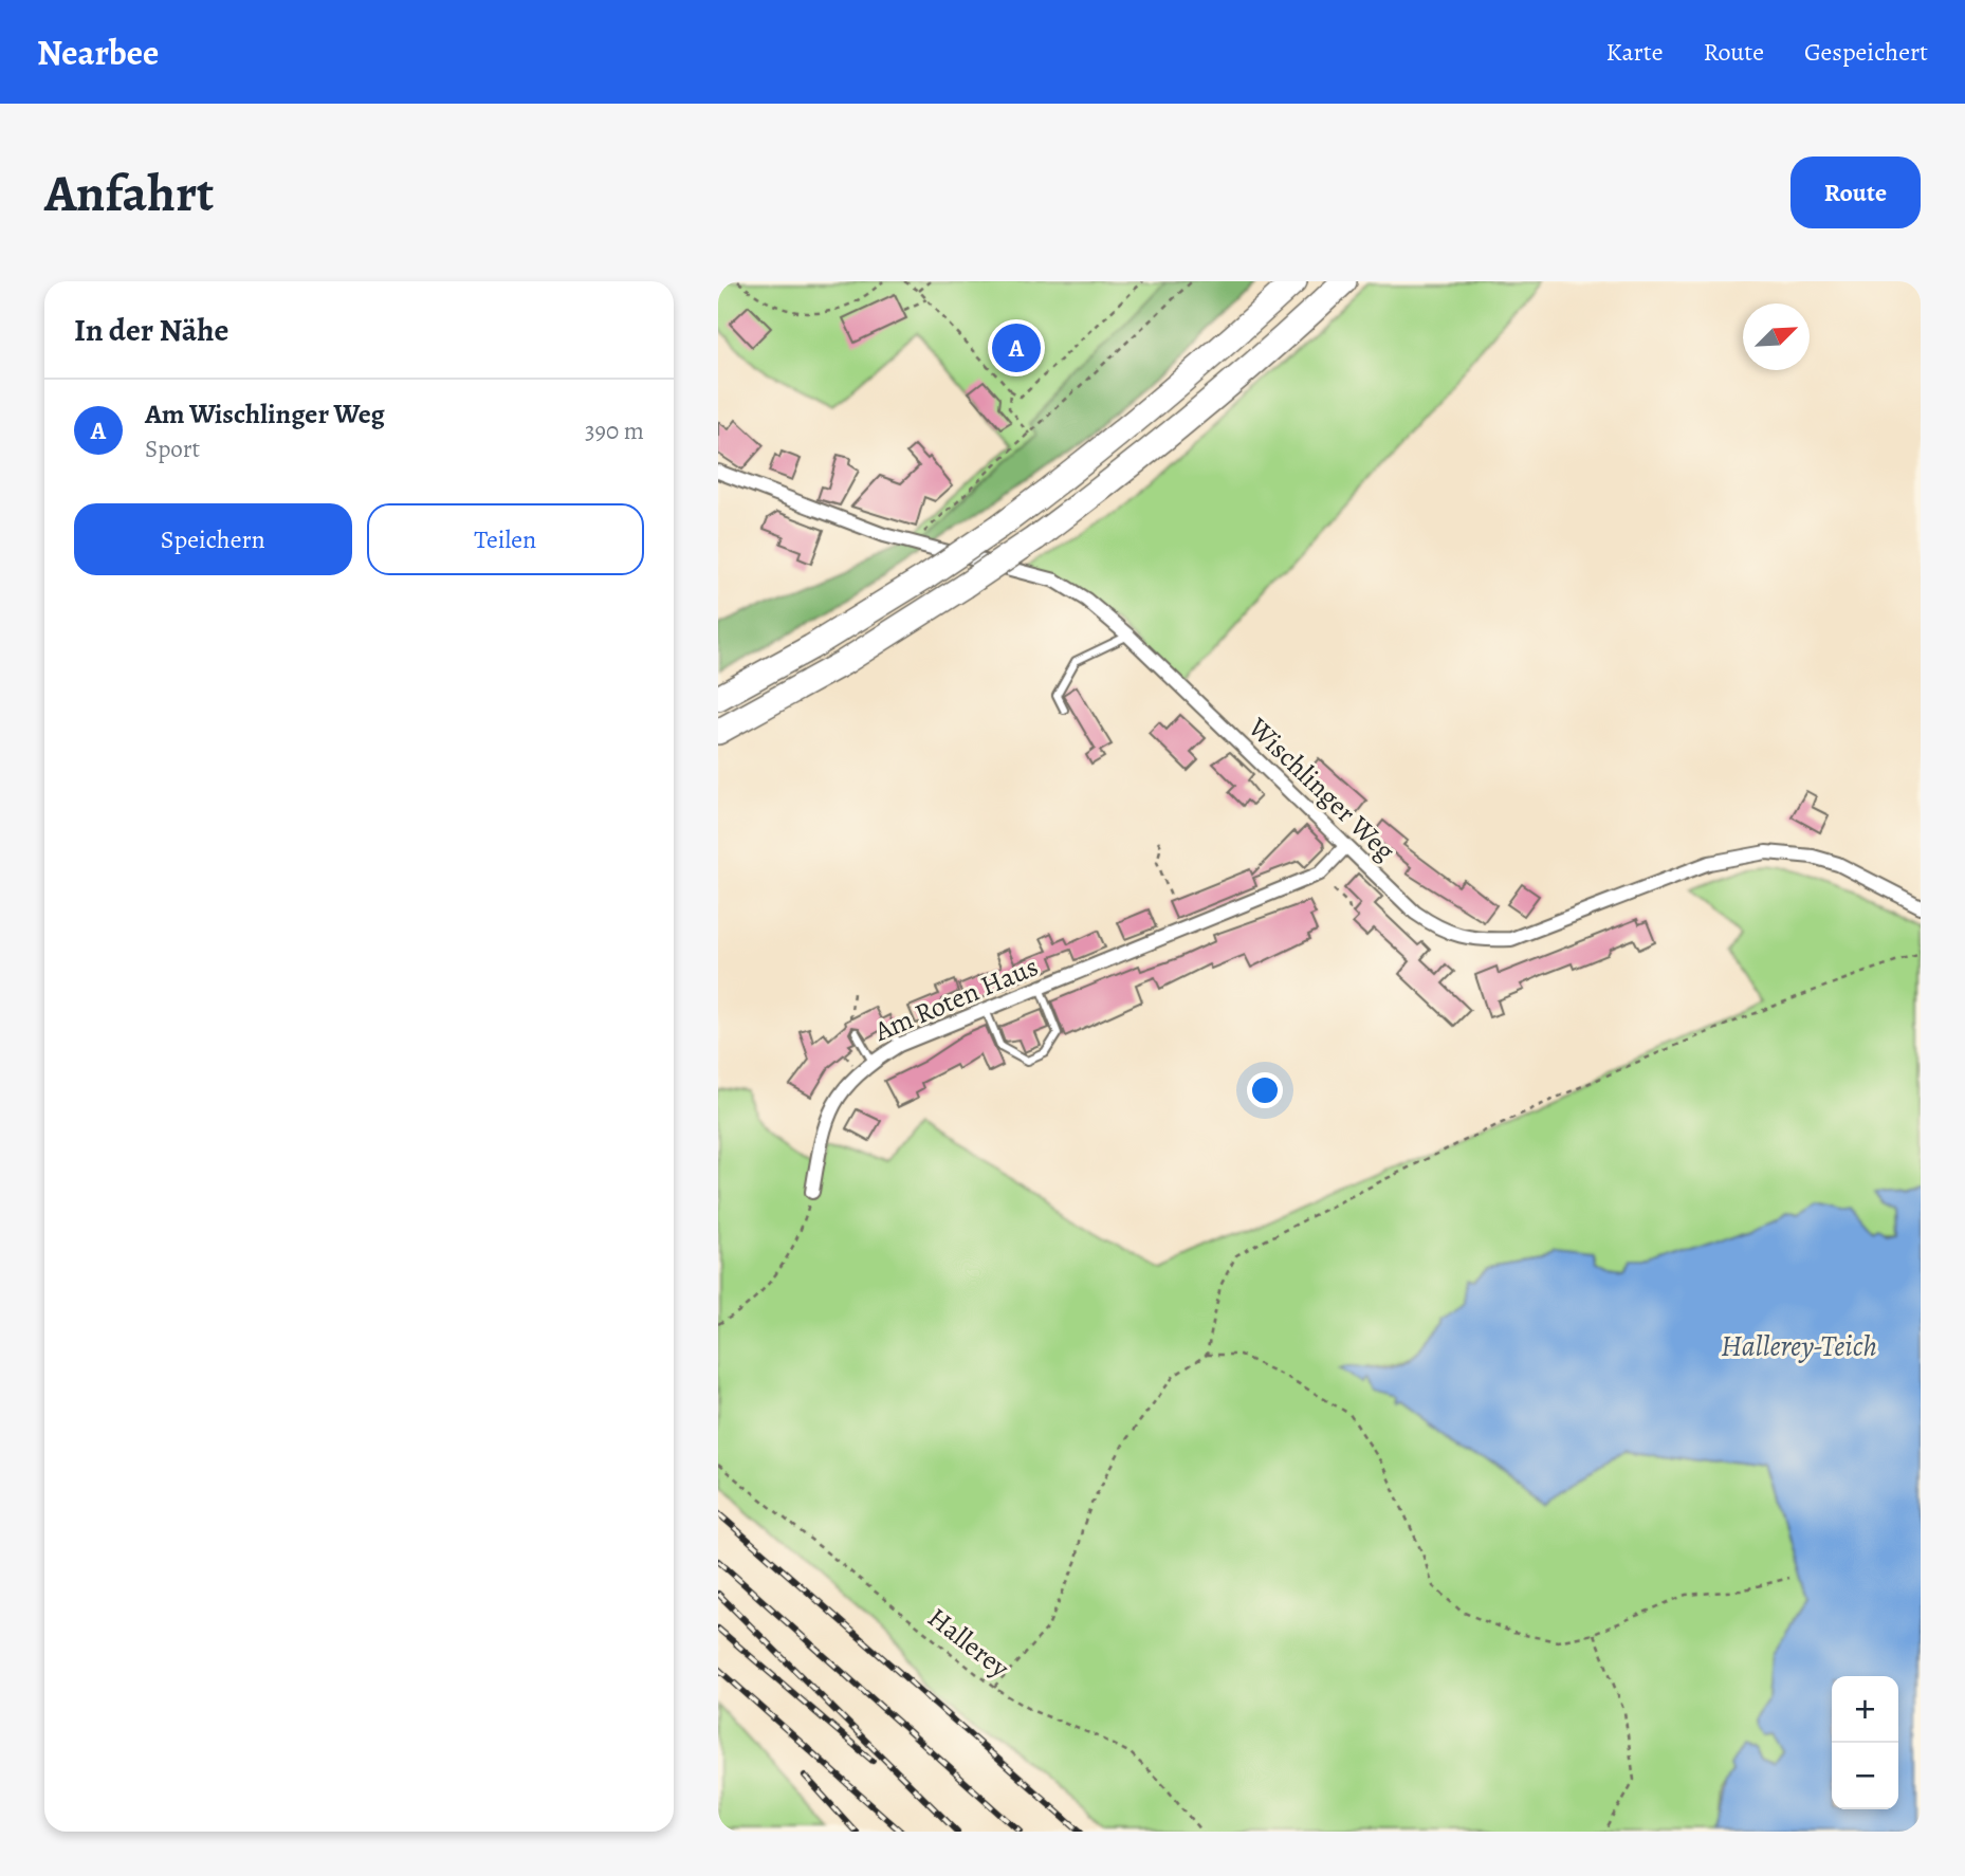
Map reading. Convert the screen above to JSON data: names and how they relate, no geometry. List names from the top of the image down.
{
  "streets": {
    "street": ["Wischlinger Weg", "Am Roten Haus"],
    "path": ["Hallerey"]
  },
  "crossings": [
    ["Wischlinger Weg", "Am Roten Haus"]
  ],
  "water": ["Hallerey-Teich"],
  "north": "top right",
  "page": {
    "header": "Nearbee",
    "nav": ["Karte", "Route", "Gespeichert"],
    "buttons": [
      "Route",
      ["Speichern", "Teilen"]
    ],
    "title": "Anfahrt",
    "heading": "In der Nähe",
    "pins": "A",
    "list": [
      {
        "mark": "A",
        "name": "Am Wischlinger Weg",
        "note": "Sport",
        "value": "390 m"
      }
    ],
    "map_buttons": ["+", "−"]
  }
}
